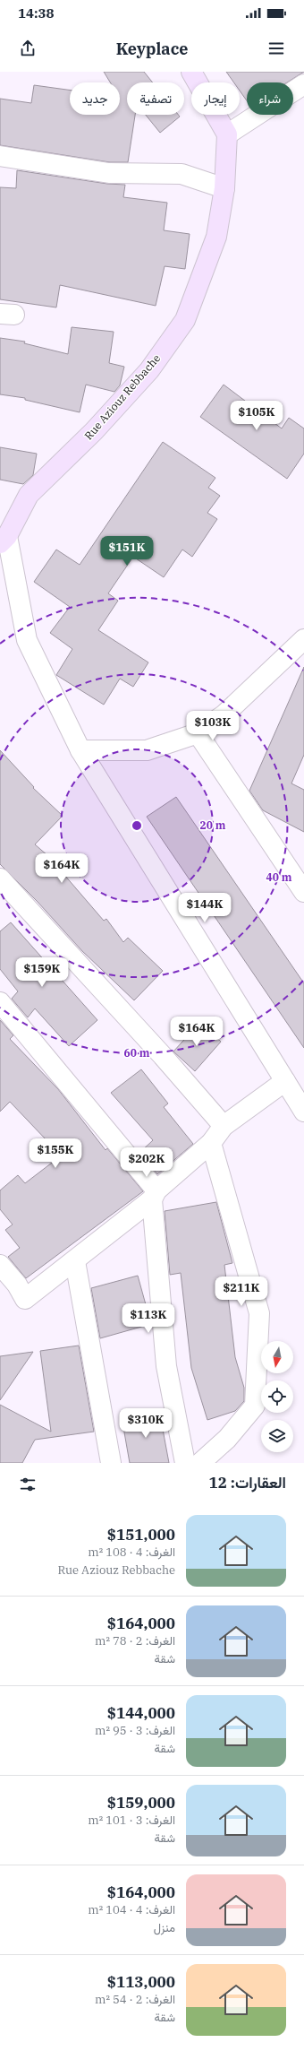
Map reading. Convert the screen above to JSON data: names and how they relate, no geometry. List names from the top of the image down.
{
  "streets": {
    "street": ["Rue Aziouz Rebbache"]
  },
  "north": "bottom",
  "page": {
    "status": "14:38",
    "header": "Keyplace",
    "chip": [
      "شراء",
      "إيجار",
      "تصفية",
      "جديد"
    ],
    "price": [
      "$105K",
      "$151K",
      "$103K",
      "$164K",
      "$144K",
      "$159K",
      "$164K",
      "$155K",
      "$202K",
      "$211K",
      "$113K",
      "$310K"
    ],
    "heading": "العقارات: 12",
    "list": [
      {
        "name": "$151,000",
        "note": "الغرف: 4 · 108 m² · Rue Aziouz Rebbache"
      },
      {
        "name": "$164,000",
        "note": "الغرف: 2 · 78 m² · شقة"
      },
      {
        "name": "$144,000",
        "note": "الغرف: 3 · 95 m² · شقة"
      },
      {
        "name": "$159,000",
        "note": "الغرف: 3 · 101 m² · شقة"
      },
      {
        "name": "$164,000",
        "note": "الغرف: 4 · 104 m² · منزل"
      },
      {
        "name": "$113,000",
        "note": "الغرف: 2 · 54 m² · شقة"
      }
    ]
  },
  "rings": ["20 m", "40 m", "60 m"]
}
